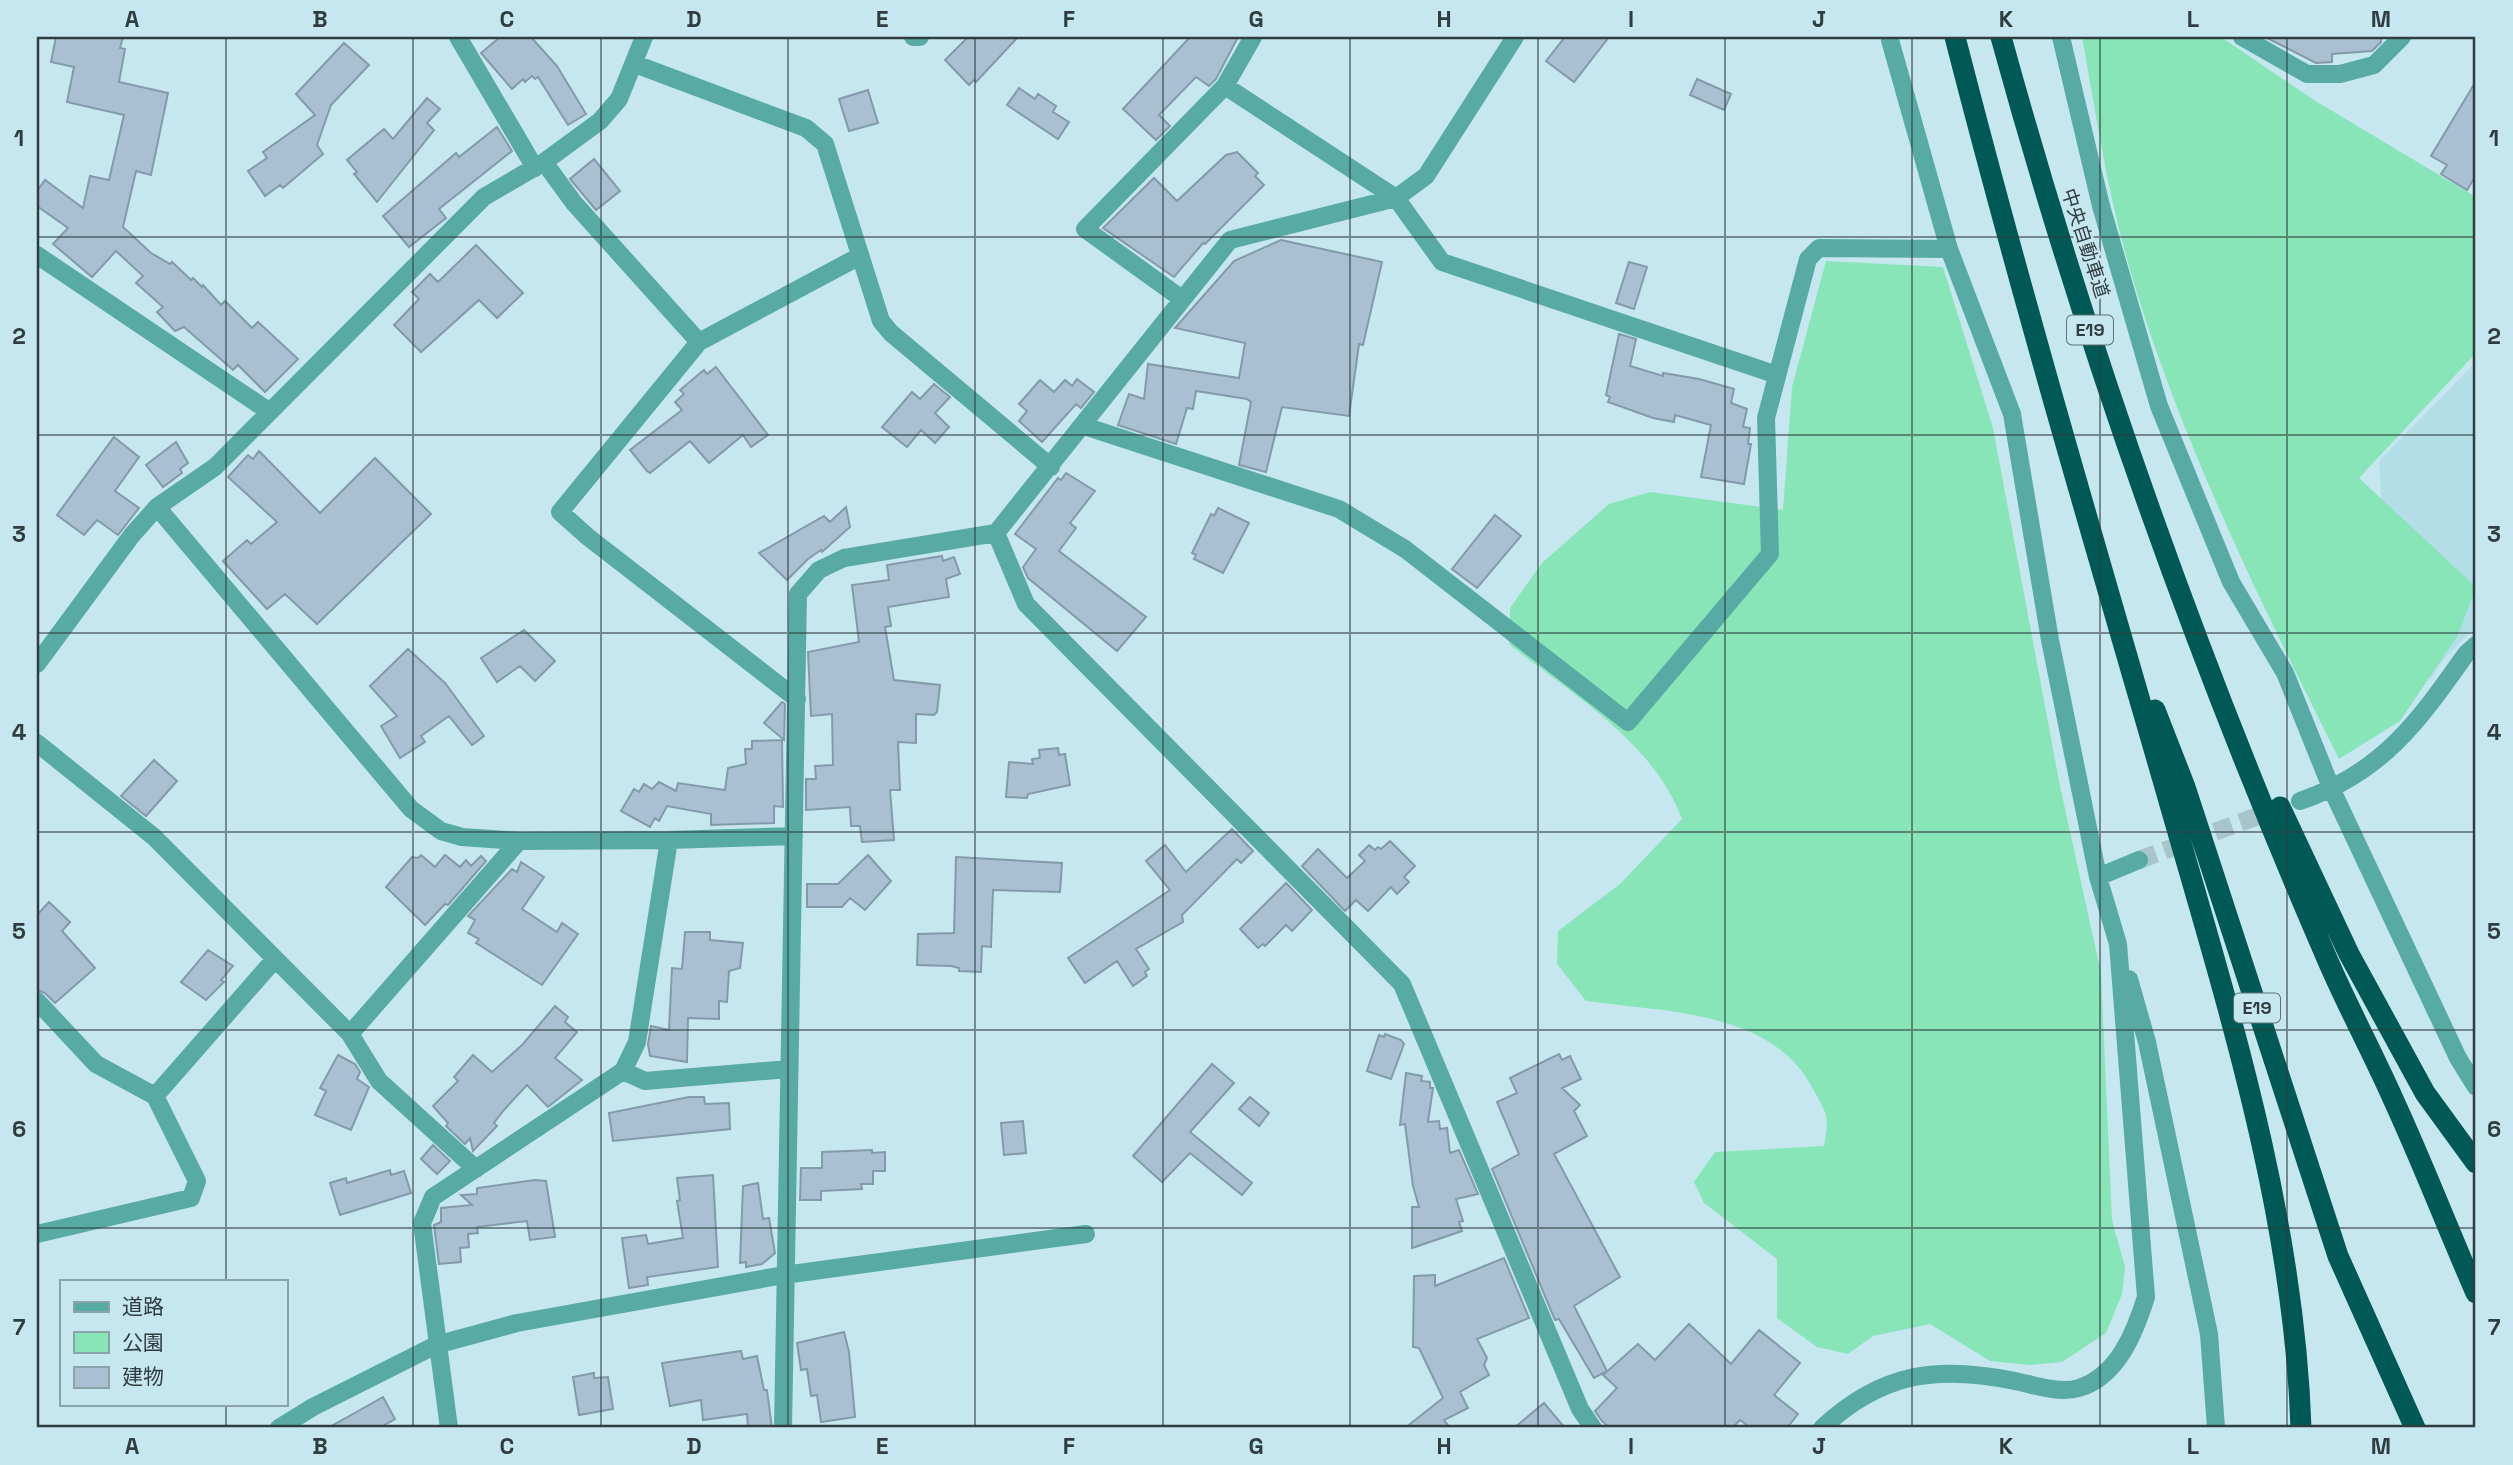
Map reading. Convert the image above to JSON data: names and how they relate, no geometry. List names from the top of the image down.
{
  "streets": {
    "highway": ["中央自動車道", "E19"]
  },
  "legend": ["道路", "公園", "建物"],
  "grid": {
    "columns": [
      "A",
      "B",
      "C",
      "D",
      "E",
      "F",
      "G",
      "H",
      "I",
      "J",
      "K",
      "L",
      "M"
    ],
    "rows": [
      "1",
      "2",
      "3",
      "4",
      "5",
      "6",
      "7"
    ]
  }
}
